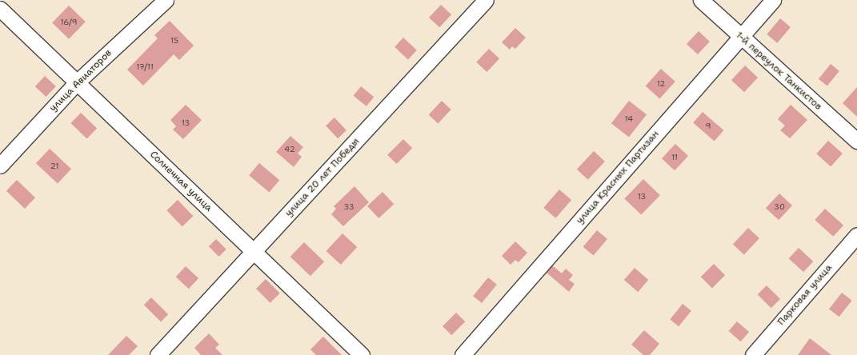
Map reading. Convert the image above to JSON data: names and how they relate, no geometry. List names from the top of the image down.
{
  "streets": {
    "street": [
      "1-й переулок Танкистов",
      "улица Авиаторов",
      "улица 20 лет Победы",
      "улица Красных Партизан",
      "Солнечная улица",
      "Парковая улица"
    ]
  },
  "crossings": [
    ["1-й переулок Танкистов", "улица Красных Партизан"],
    ["улица Авиаторов", "Солнечная улица"],
    ["улица 20 лет Победы", "Солнечная улица"]
  ],
  "house_numbers": [
    "16/9",
    "15",
    "17/11",
    "12",
    "14",
    "13",
    "9",
    "42",
    "11",
    "21",
    "13",
    "33",
    "30"
  ]
}
